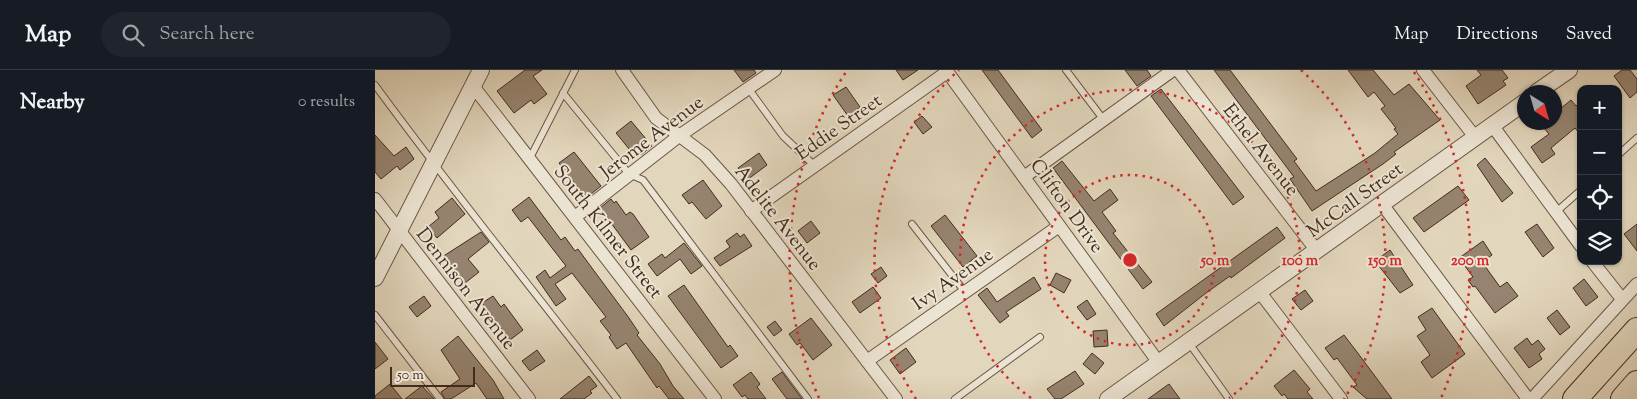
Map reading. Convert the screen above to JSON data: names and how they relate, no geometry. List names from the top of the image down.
{
  "streets": {
    "street": [
      "Eddie Street",
      "Jerome Avenue",
      "Ethel Avenue",
      "McCall Street",
      "Clifton Drive",
      "Adelite Avenue",
      "South Kilmer Street",
      "Ivy Avenue",
      "Dennison Avenue"
    ]
  },
  "crossings": [
    ["Eddie Street", "Clifton Drive"],
    ["Eddie Street", "Adelite Avenue"],
    ["Jerome Avenue", "Adelite Avenue"],
    ["Jerome Avenue", "South Kilmer Street"],
    ["Ethel Avenue", "McCall Street"],
    ["McCall Street", "Clifton Drive"],
    ["Clifton Drive", "Ivy Avenue"],
    ["Adelite Avenue", "Ivy Avenue"]
  ],
  "scale_bar": "50 m",
  "north": "bottom right",
  "page": {
    "header": "Map",
    "search": "Search here",
    "nav": ["Map", "Directions", "Saved"],
    "heading": ["Nearby", "0 results"],
    "map_buttons": ["+", "−"],
    "scale": "50 m"
  },
  "rings": [
    "50 m",
    "100 m",
    "150 m",
    "200 m"
  ]
}
